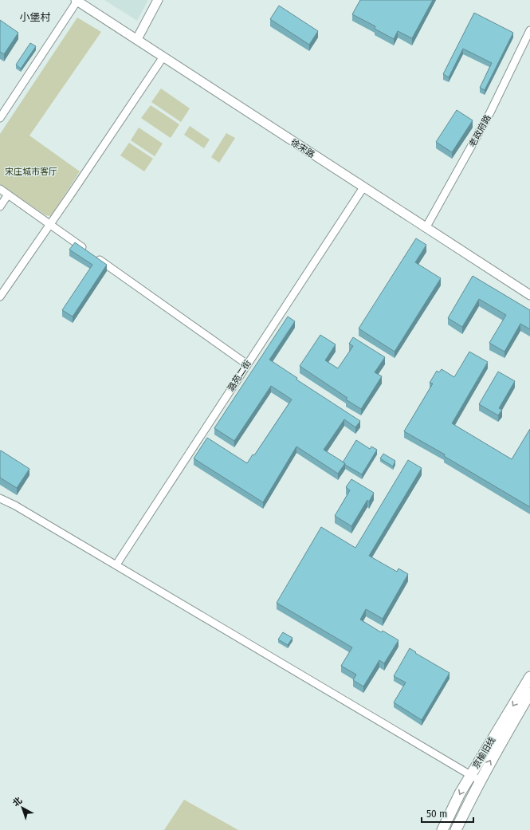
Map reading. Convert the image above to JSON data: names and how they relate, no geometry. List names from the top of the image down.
{
  "streets": {
    "main road": ["京榆旧线"],
    "street": ["老政府路", "徐宋路", "潞苑二街"]
  },
  "crossings": [
    ["老政府路", "徐宋路"],
    ["徐宋路", "潞苑二街"]
  ],
  "districts": ["小堡村"],
  "parks": ["宋庄城市客厅"],
  "scale_bar": "50 m",
  "north": "top left"
}
